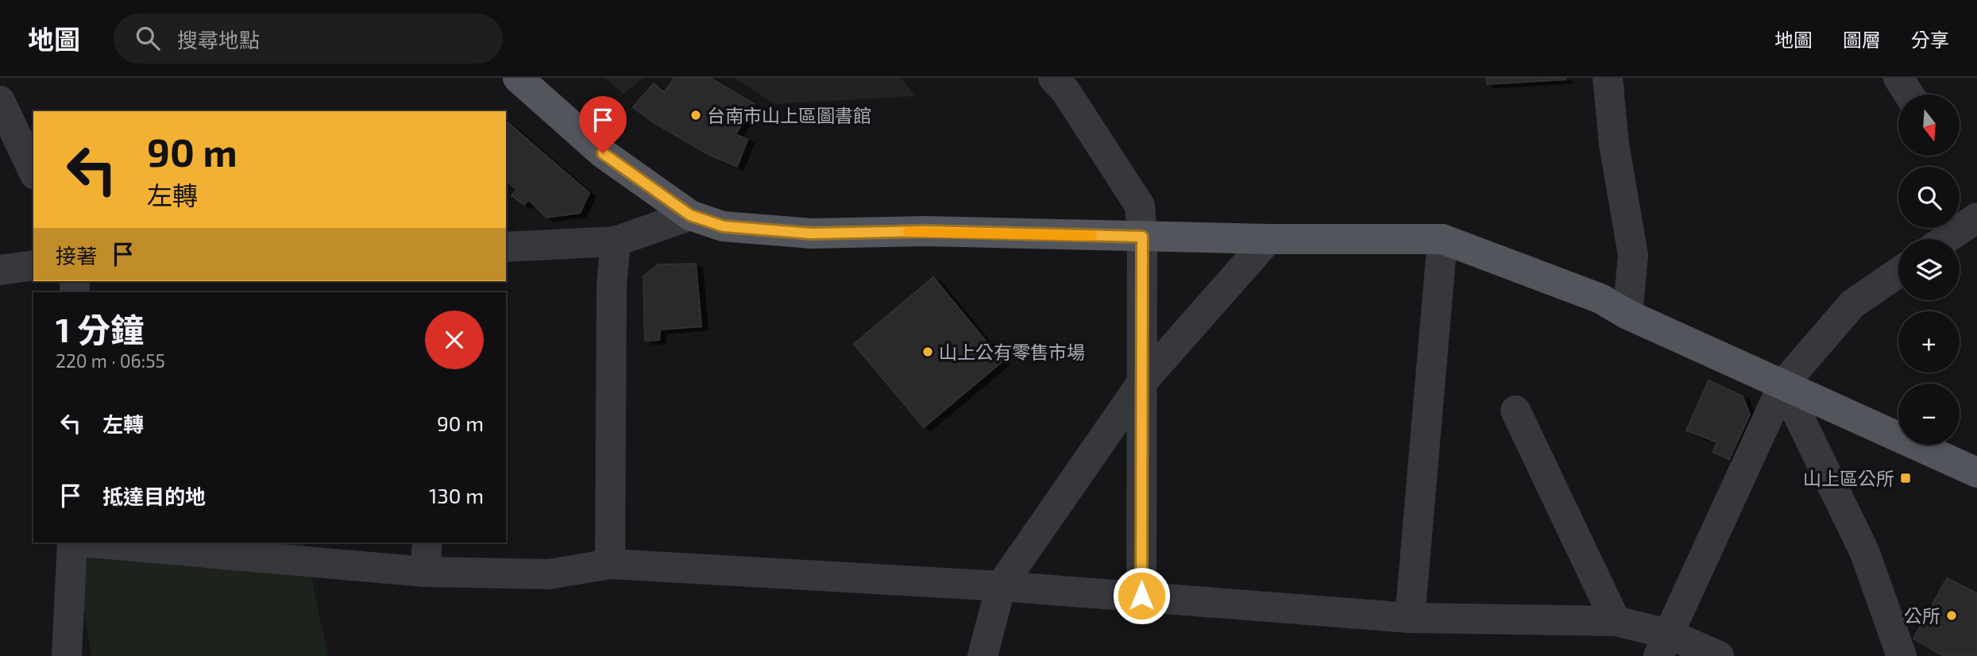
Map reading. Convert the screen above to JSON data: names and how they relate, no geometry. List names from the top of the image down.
{
  "places": {
    "other": ["台南市山上區圖書館", "山上公有零售市場", "公所"],
    "transit": ["山上區公所"]
  },
  "north": "bottom",
  "page": {
    "header": "地圖",
    "search": "搜尋地點",
    "nav": ["地圖", "圖層", "分享"],
    "map_buttons": ["+", "−"],
    "turn": ["90 m", "左轉"],
    "then": "接著",
    "heading": ["1 分鐘", "220 m · 06:55"],
    "list": [
      {
        "name": "左轉",
        "value": "90 m"
      },
      {
        "name": "抵達目的地",
        "value": "130 m"
      }
    ]
  }
}
